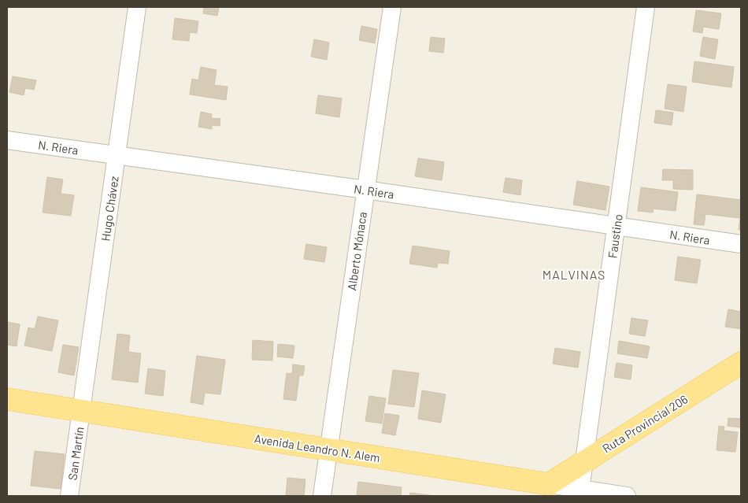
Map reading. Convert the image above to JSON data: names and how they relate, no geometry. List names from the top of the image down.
{
  "streets": {
    "main road": ["Ruta Provincial 206", "Avenida Leandro N. Alem"],
    "street": [
      "N. Riera",
      "Hugo Chávez",
      "Faustino",
      "Alberto Mónaca",
      "San Martín"
    ]
  },
  "crossings": [
    ["N. Riera", "Hugo Chávez"],
    ["N. Riera", "Faustino"],
    ["N. Riera", "Alberto Mónaca"],
    ["Hugo Chávez", "Avenida Leandro N. Alem"],
    ["Hugo Chávez", "San Martín"],
    ["Faustino", "Ruta Provincial 206"],
    ["Faustino", "Avenida Leandro N. Alem"],
    ["Alberto Mónaca", "Avenida Leandro N. Alem"],
    ["Ruta Provincial 206", "Avenida Leandro N. Alem"],
    ["Avenida Leandro N. Alem", "San Martín"]
  ],
  "districts": ["MALVINAS"]
}
